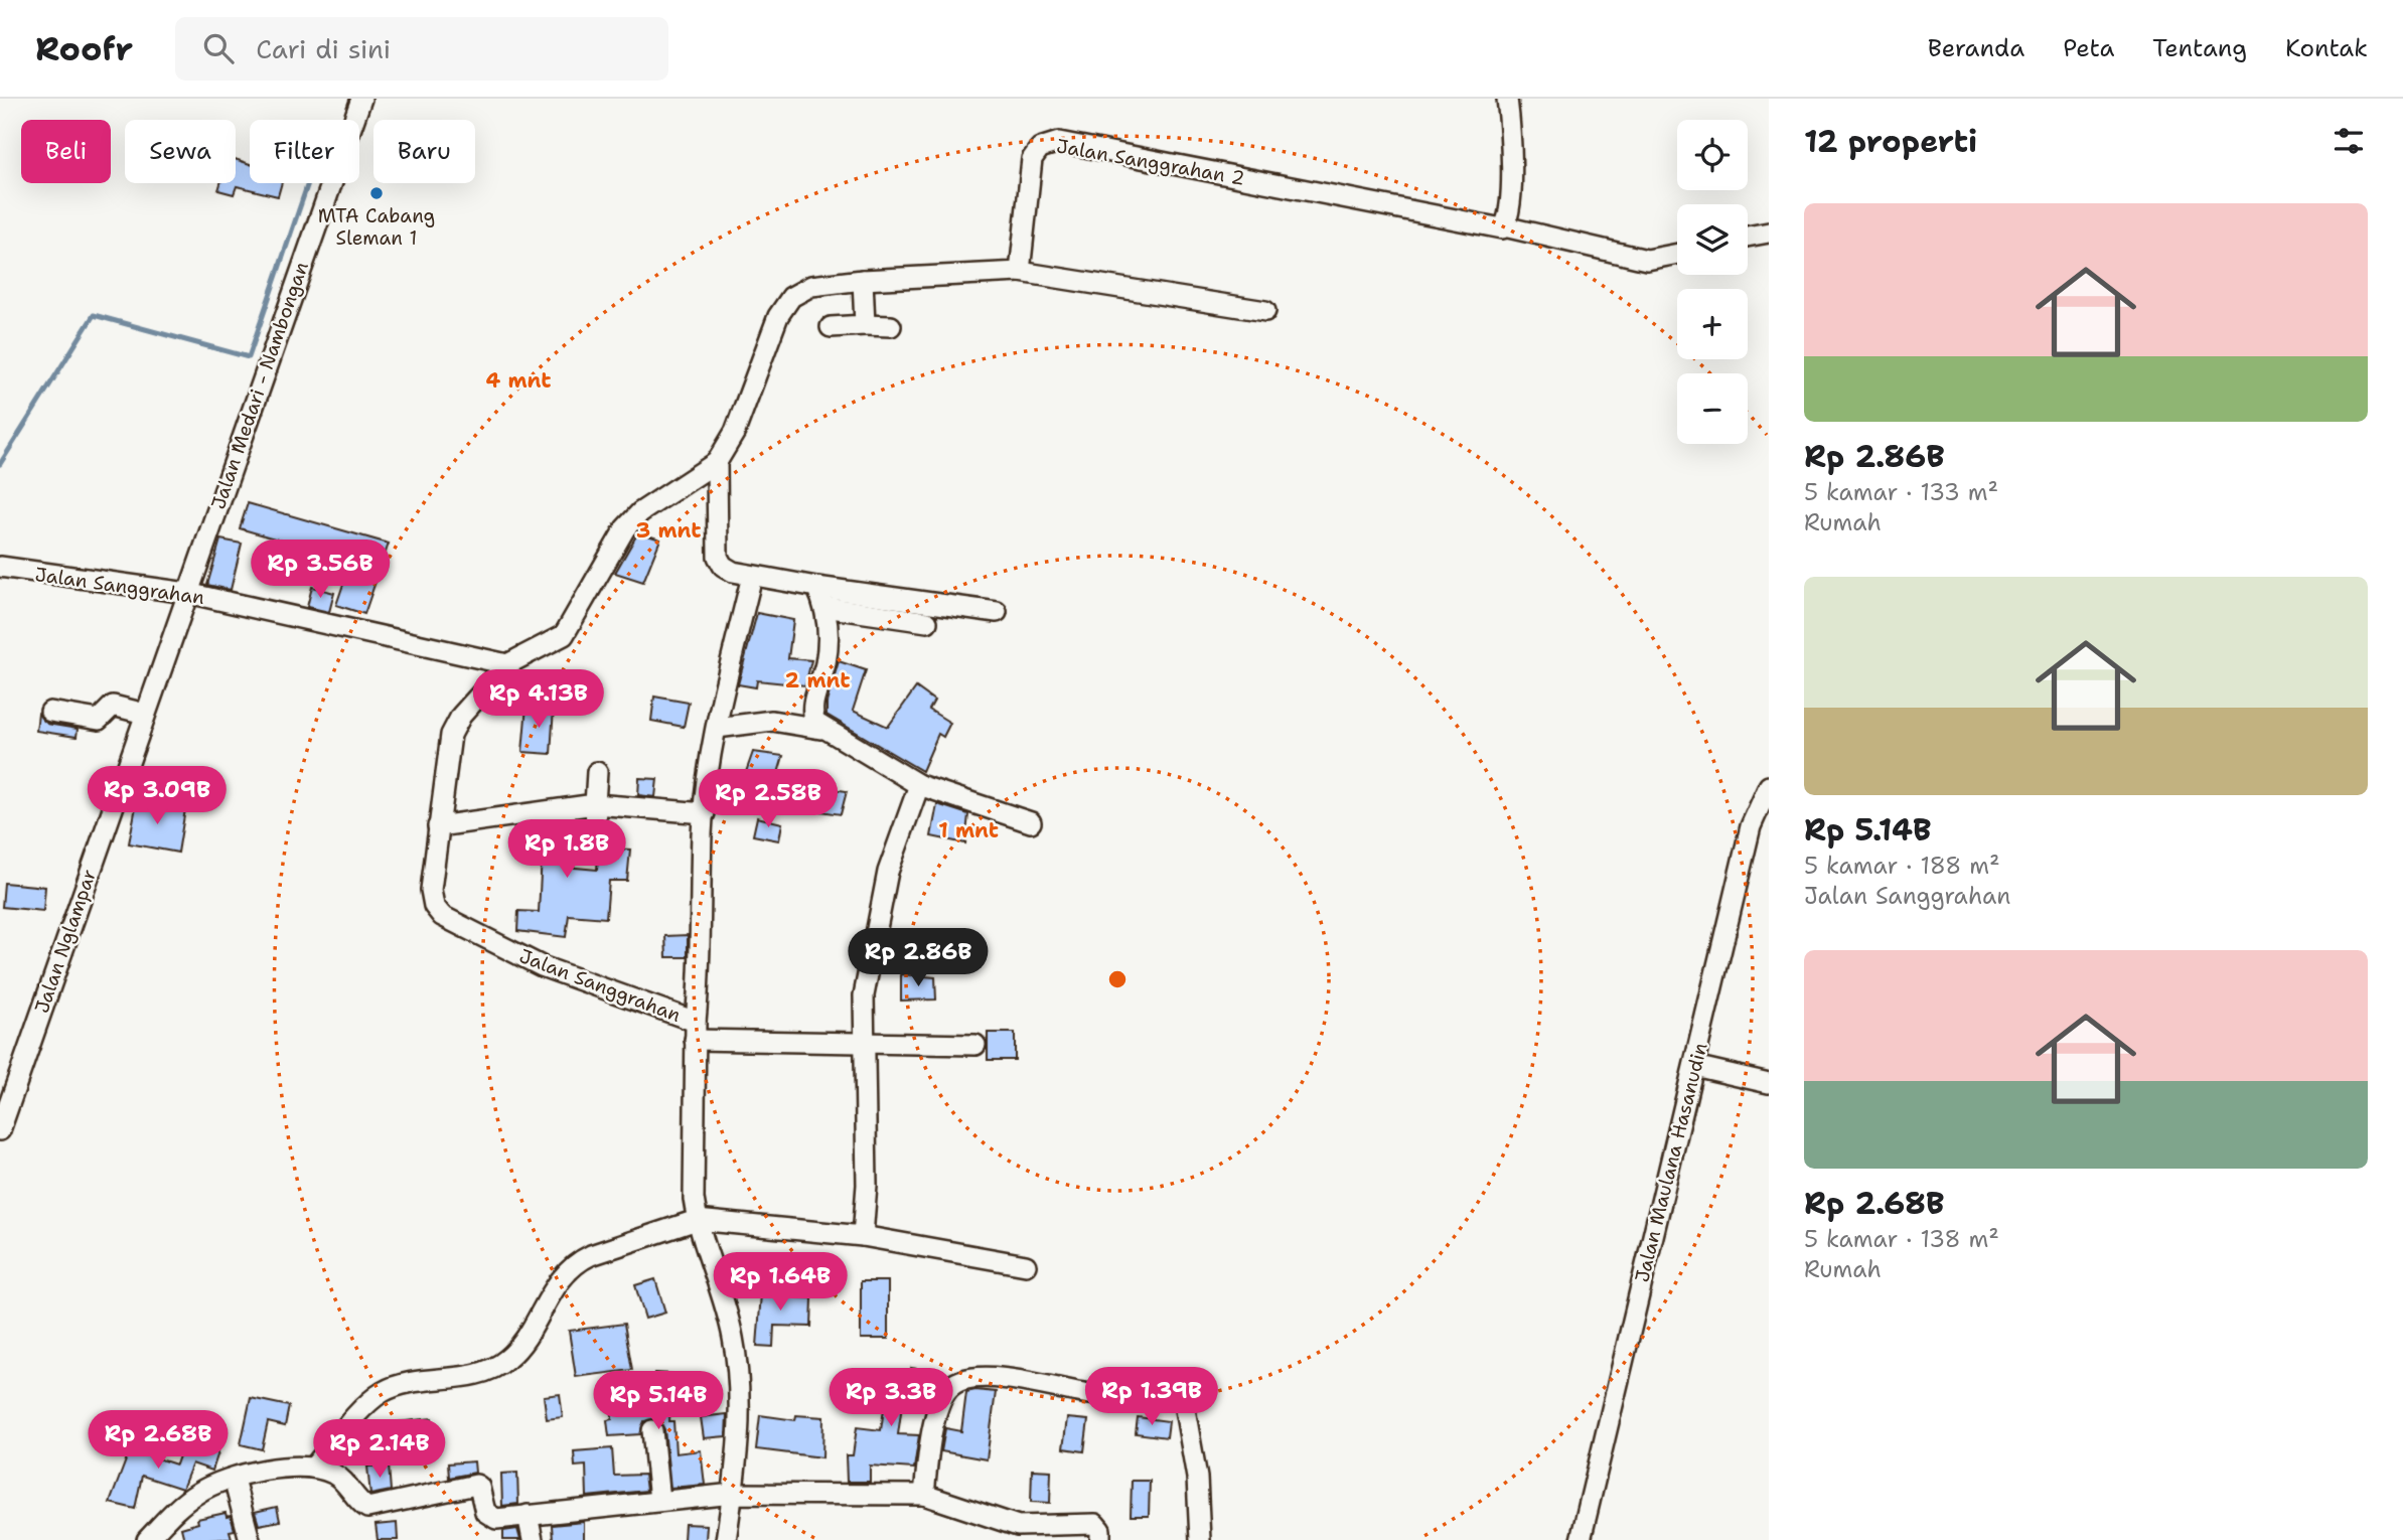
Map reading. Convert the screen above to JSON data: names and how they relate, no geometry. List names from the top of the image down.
{
  "streets": {
    "street": [
      "Jalan Sanggrahan 2",
      "Jalan Medari - Nambongan",
      "Jalan Sanggrahan",
      "Jalan Nglampar",
      "Jalan Maulana Hasanudin"
    ]
  },
  "crossings": [
    ["Jalan Medari - Nambongan", "Jalan Sanggrahan"],
    ["Jalan Medari - Nambongan", "Jalan Nglampar"],
    ["Jalan Sanggrahan", "Jalan Nglampar"]
  ],
  "places": ["MTA Cabang Sleman 1"],
  "page": {
    "header": "Roofr",
    "search": "Cari di sini",
    "nav": [
      "Beranda",
      "Peta",
      "Tentang",
      "Kontak"
    ],
    "heading": "12 properti",
    "map_buttons": ["+", "−"],
    "chip": [
      "Beli",
      "Sewa",
      "Filter",
      "Baru"
    ],
    "list": [
      {
        "name": "Rp 2.86B",
        "note": "5 kamar · 133 m² · Rumah"
      },
      {
        "name": "Rp 5.14B",
        "note": "5 kamar · 188 m² · Jalan Sanggrahan"
      },
      {
        "name": "Rp 2.68B",
        "note": "5 kamar · 138 m² · Rumah"
      }
    ],
    "price": [
      "Rp 3.56B",
      "Rp 4.13B",
      "Rp 3.09B",
      "Rp 2.58B",
      "Rp 1.8B",
      "Rp 2.86B",
      "Rp 1.64B",
      "Rp 1.39B",
      "Rp 3.3B",
      "Rp 5.14B",
      "Rp 2.68B",
      "Rp 2.14B"
    ]
  },
  "rings": [
    "4 mnt",
    "3 mnt",
    "2 mnt",
    "1 mnt"
  ]
}
